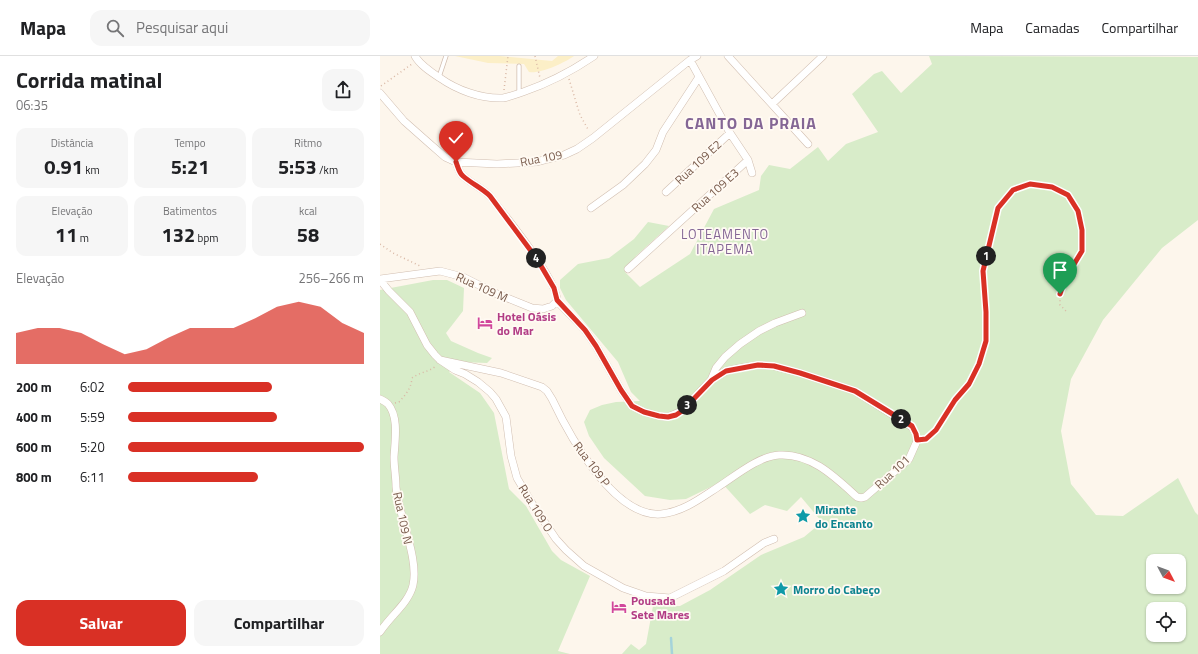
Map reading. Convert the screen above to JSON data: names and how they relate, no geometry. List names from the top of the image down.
{
  "streets": {
    "street": [
      "Rua 109",
      "Rua 109 E2",
      "Rua 109 E3",
      "Rua 109 M",
      "Rua 109 P",
      "Rua 101",
      "Rua 109 O",
      "Rua 109 N"
    ]
  },
  "crossings": [
    ["Rua 109 M", "Rua 109 O"],
    ["Rua 109 P", "Rua 101"],
    ["Rua 109 P", "Rua 109 O"]
  ],
  "districts": ["CANTO DA PRAIA", "LOTEAMENTO ITAPEMA"],
  "places": {
    "hotel": ["Hotel Oásis do Mar", "Pousada Sete Mares"],
    "place": ["Mirante do Encanto", "Morro do Cabeço"]
  },
  "north": "bottom right",
  "page": {
    "header": "Mapa",
    "search": "Pesquisar aqui",
    "nav": ["Mapa", "Camadas", "Compartilhar"],
    "heading": ["Corrida matinal", "06:35"],
    "stats": [
      ["Distância", "0.91 km"],
      ["Tempo", "5:21"],
      ["Ritmo", "5:53 /km"],
      ["Elevação", "11 m"],
      ["Batimentos", "132 bpm"],
      ["kcal", "58"]
    ],
    "pins": [
      "1",
      "4",
      "3",
      "2"
    ],
    "chart": ["Elevação", "256–266 m"],
    "list": [
      {
        "name": "200 m",
        "note": "6:02"
      },
      {
        "name": "400 m",
        "note": "5:59"
      },
      {
        "name": "600 m",
        "note": "5:20"
      },
      {
        "name": "800 m",
        "note": "6:11"
      }
    ],
    "buttons": ["Salvar", "Compartilhar"]
  }
}
